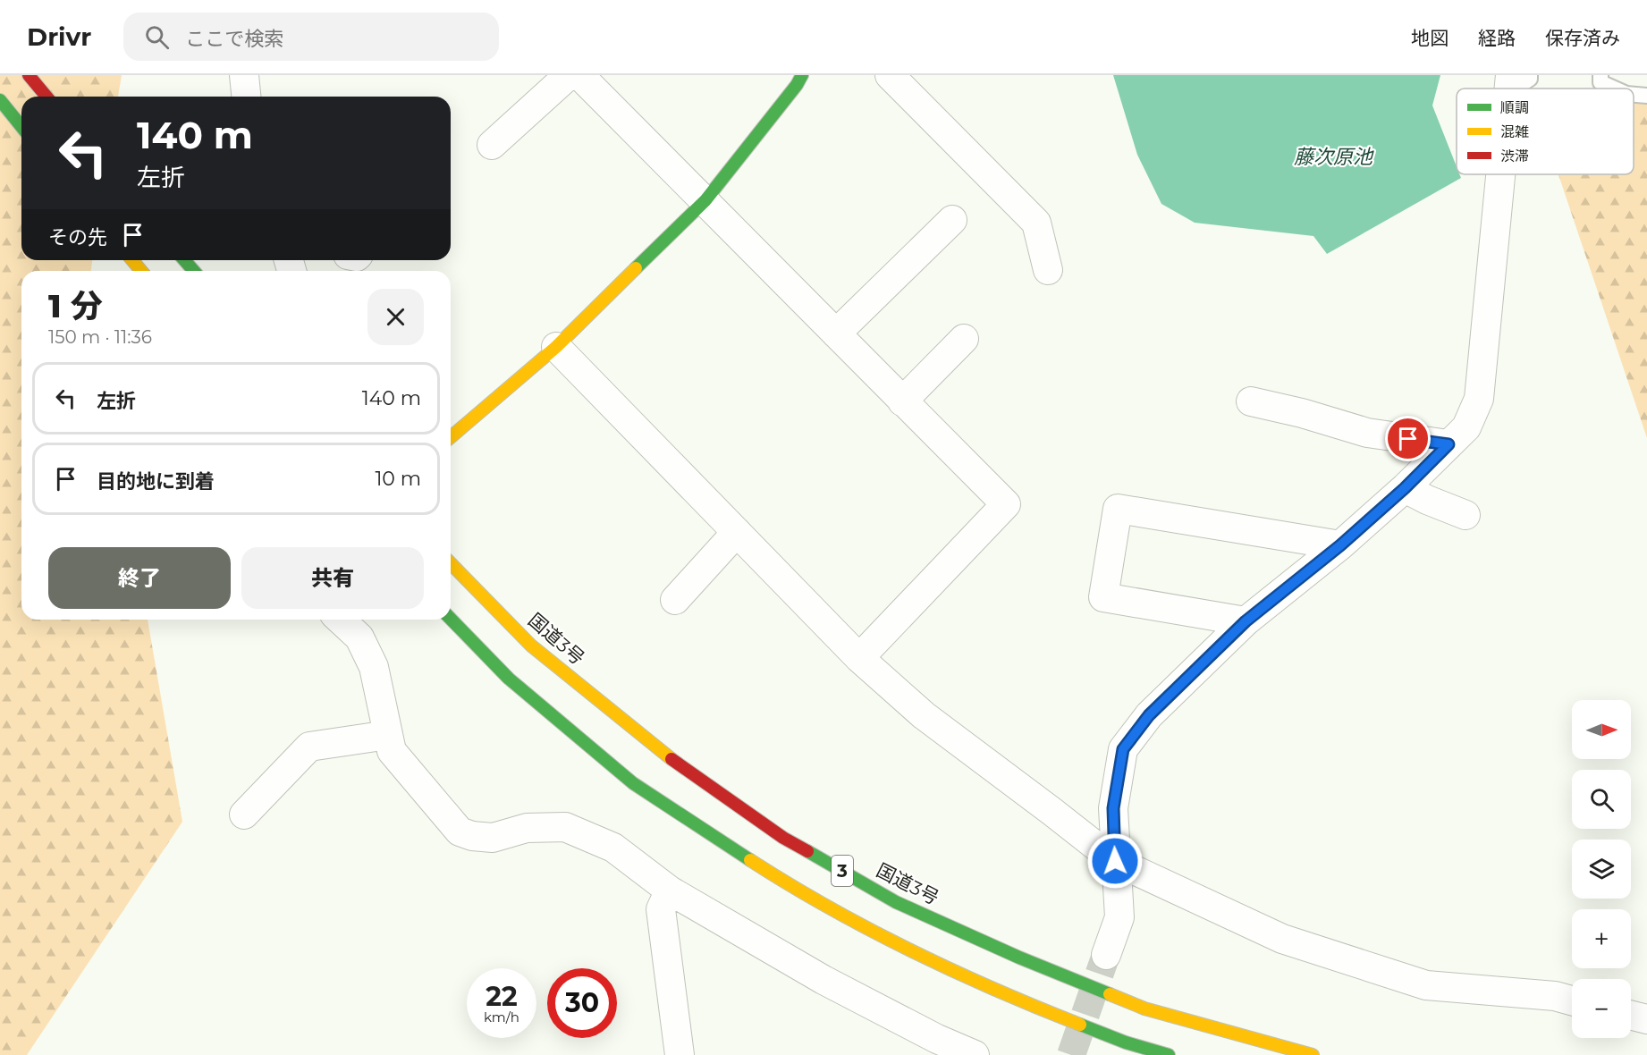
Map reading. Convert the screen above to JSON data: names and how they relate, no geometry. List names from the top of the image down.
{
  "streets": {
    "main road": ["国道3号", "3"]
  },
  "water": ["藤次原池"],
  "legend": ["順調", "混雑", "渋滞"],
  "north": "right",
  "page": {
    "header": "Drivr",
    "search": "ここで検索",
    "nav": ["地図", "経路", "保存済み"],
    "turn": ["140 m", "左折"],
    "then": "その先",
    "heading": ["1 分", "150 m · 11:36"],
    "list": [
      {
        "name": "左折",
        "value": "140 m"
      },
      {
        "name": "目的地に到着",
        "value": "10 m"
      }
    ],
    "buttons": ["終了", "共有"],
    "map_buttons": ["+", "−"],
    "speed": "22 km/h",
    "limit": "30"
  }
}
